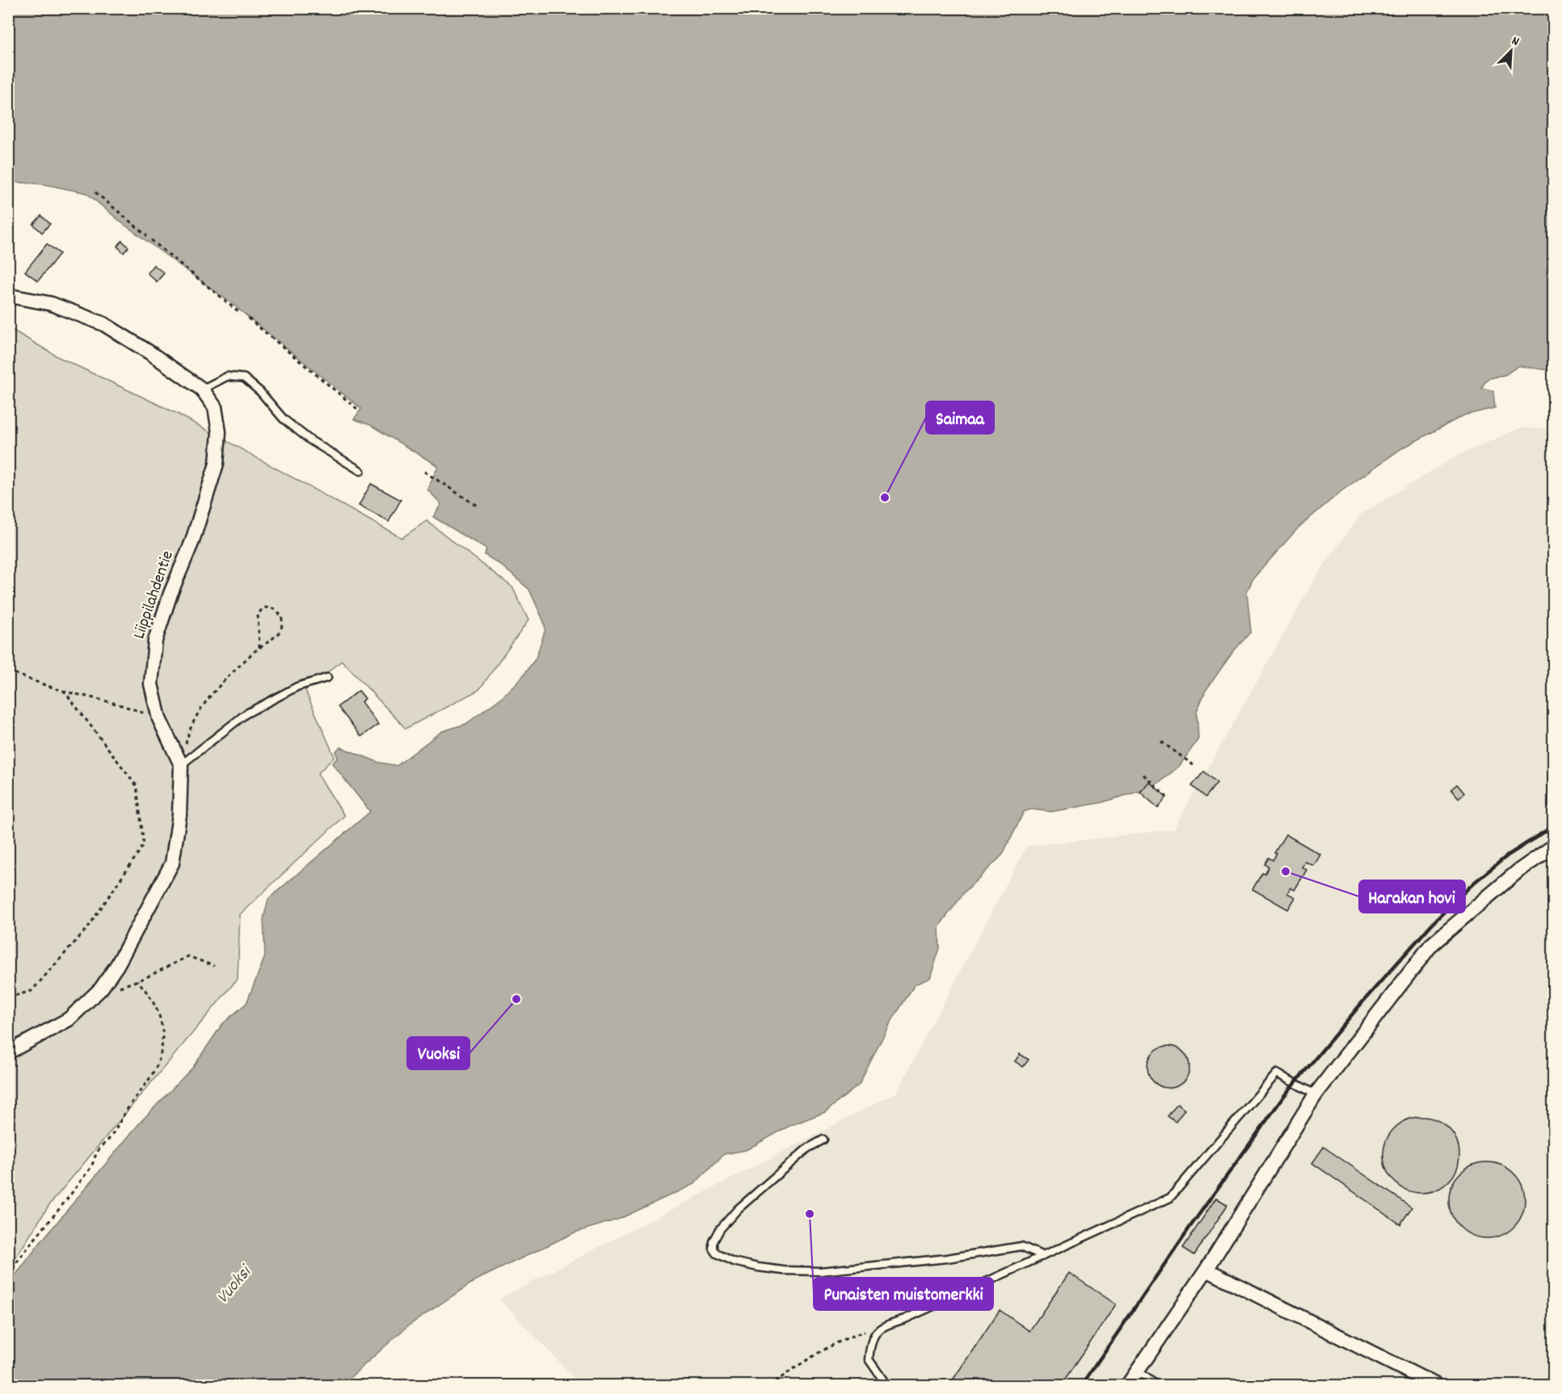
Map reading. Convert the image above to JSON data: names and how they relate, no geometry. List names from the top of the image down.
{
  "streets": {
    "street": ["Liippilahdentie"]
  },
  "water": ["Vuoksi"],
  "places": [
    "Saimaa",
    "Harakan hovi",
    "Vuoksi",
    "Punaisten muistomerkki"
  ],
  "north": "top right"
}
